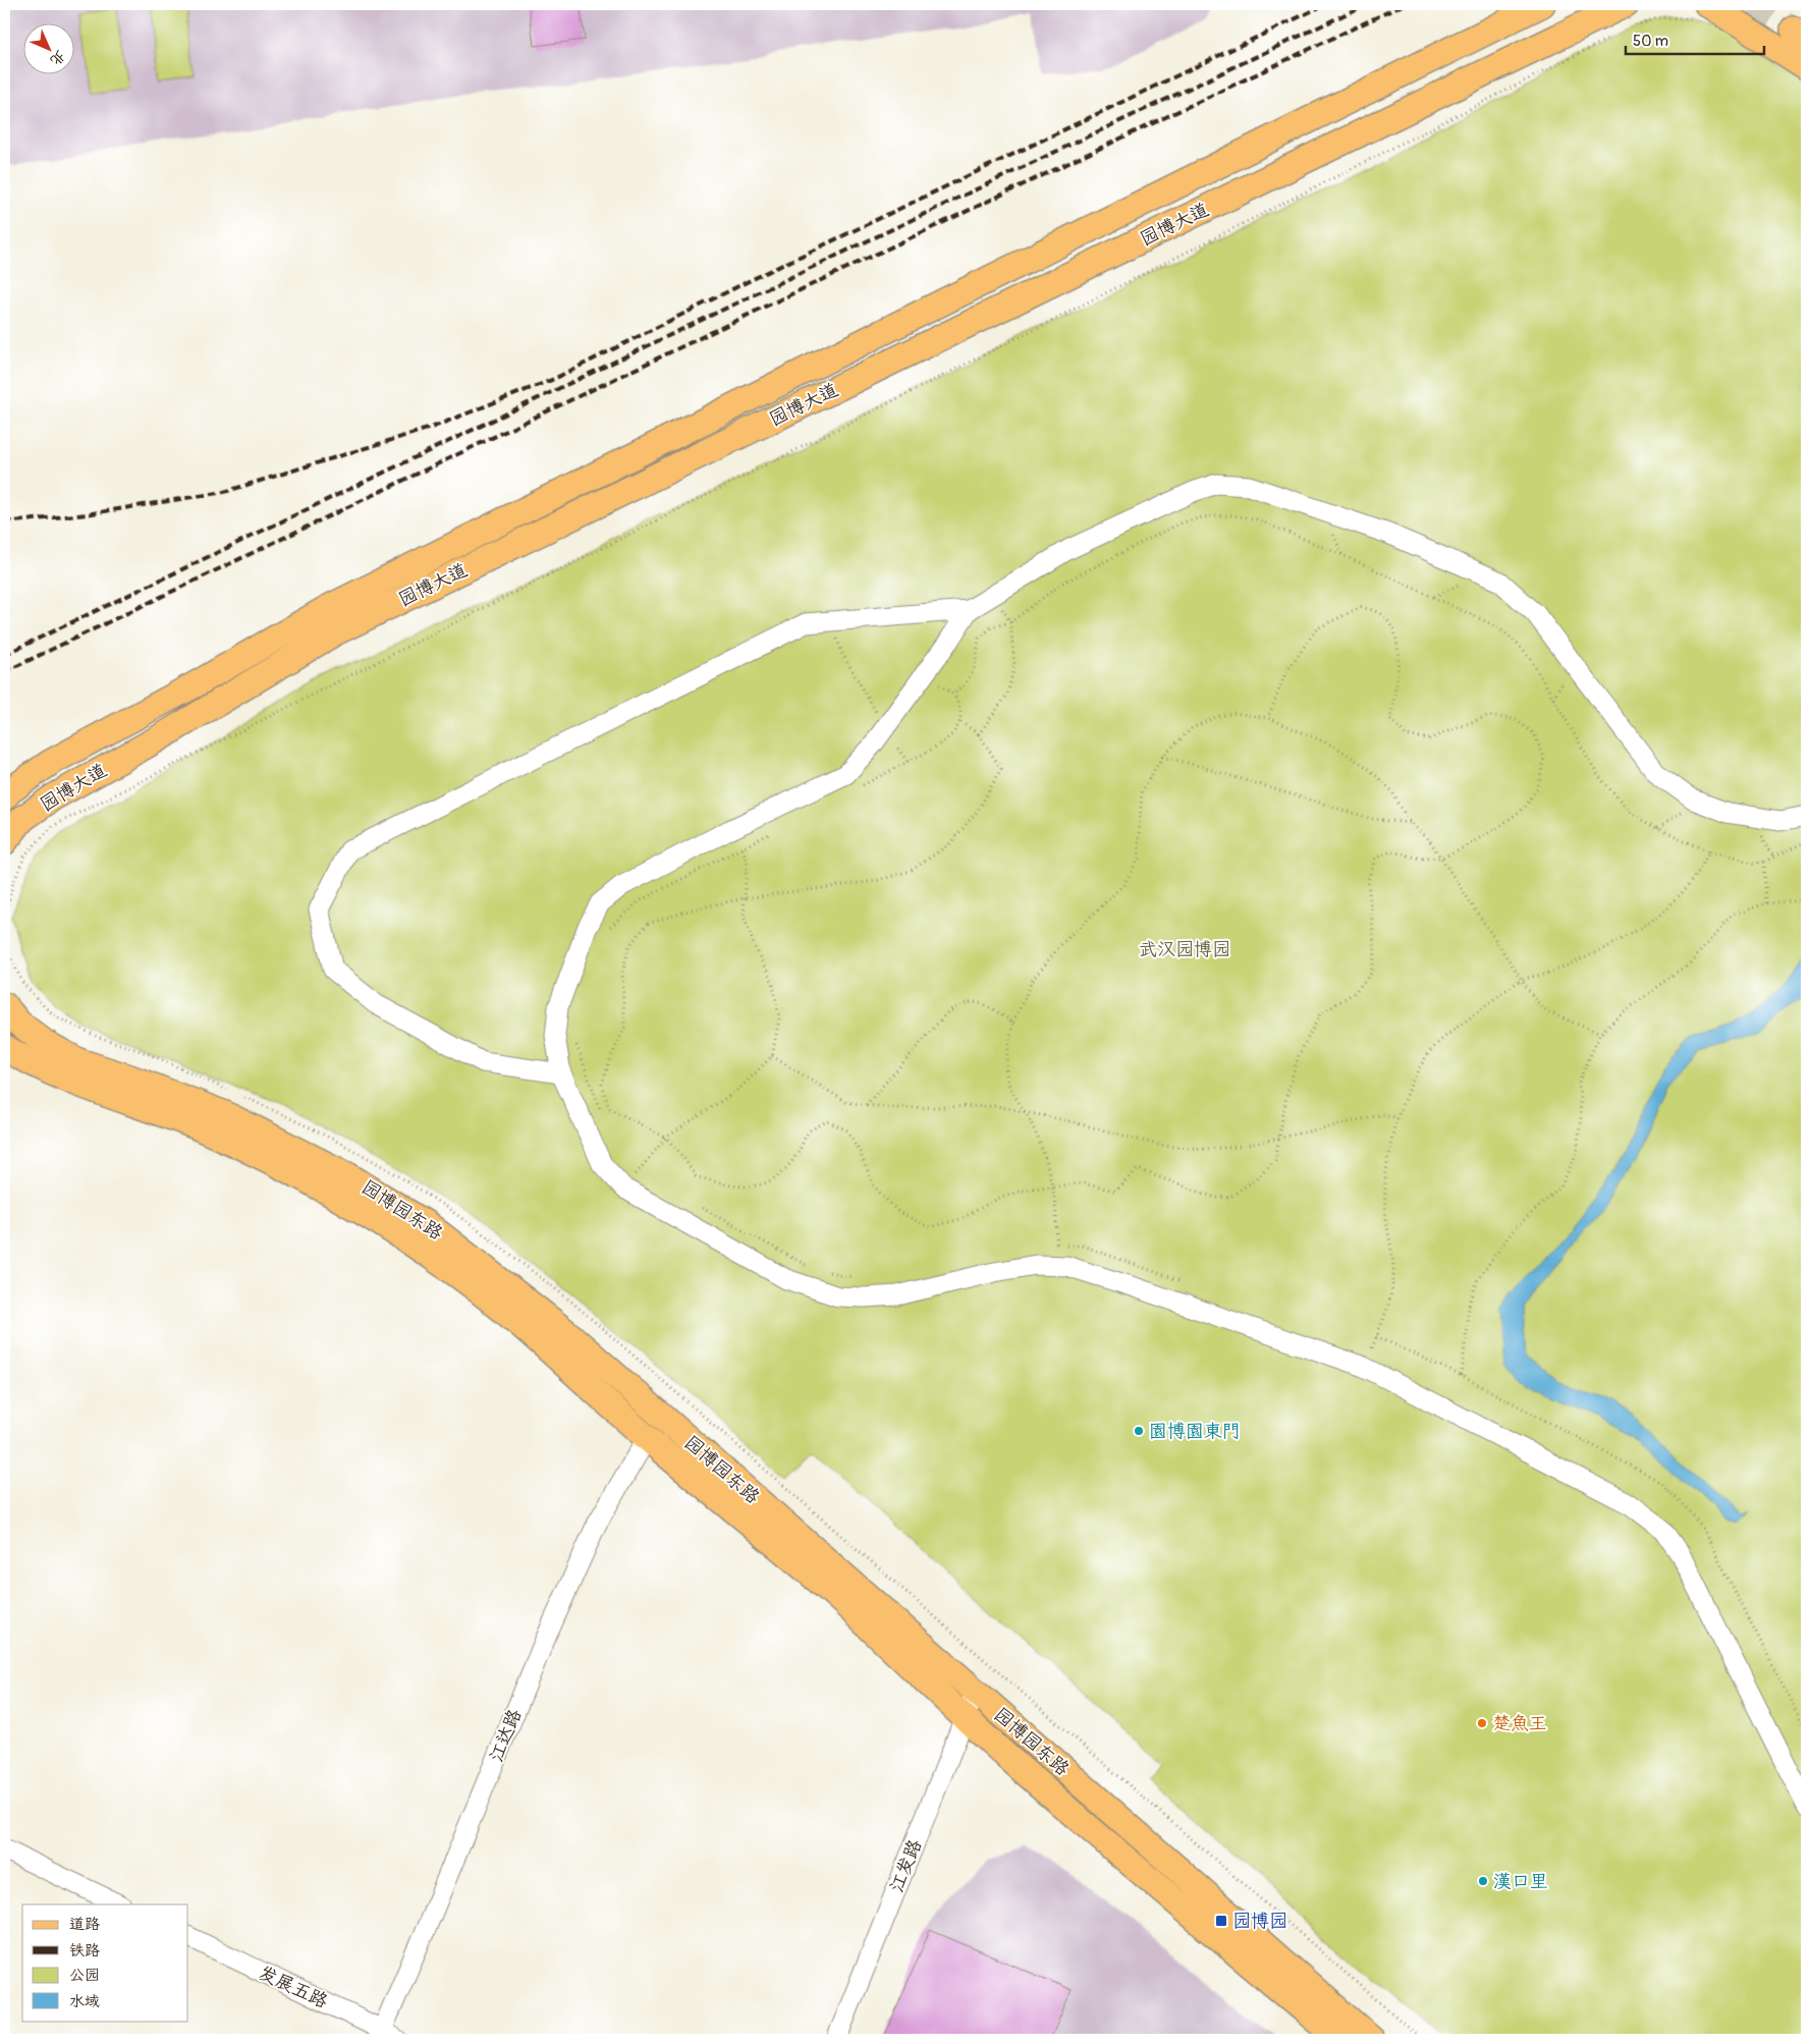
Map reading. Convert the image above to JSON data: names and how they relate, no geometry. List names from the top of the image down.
{
  "streets": {
    "main road": ["园博大道", "园博园东路"],
    "street": ["江达路", "江发路", "发展五路"]
  },
  "crossings": [
    ["园博园东路", "江达路"],
    ["园博园东路", "江发路"],
    ["江达路", "发展五路"]
  ],
  "parks": ["武汉园博园"],
  "places": {
    "other": ["園博園東門", "楚魚王", "漢口里"],
    "transit": ["园博园"]
  },
  "legend": [
    "道路",
    "铁路",
    "公园",
    "水域"
  ],
  "scale_bar": "50 m",
  "north": "bottom right"
}
